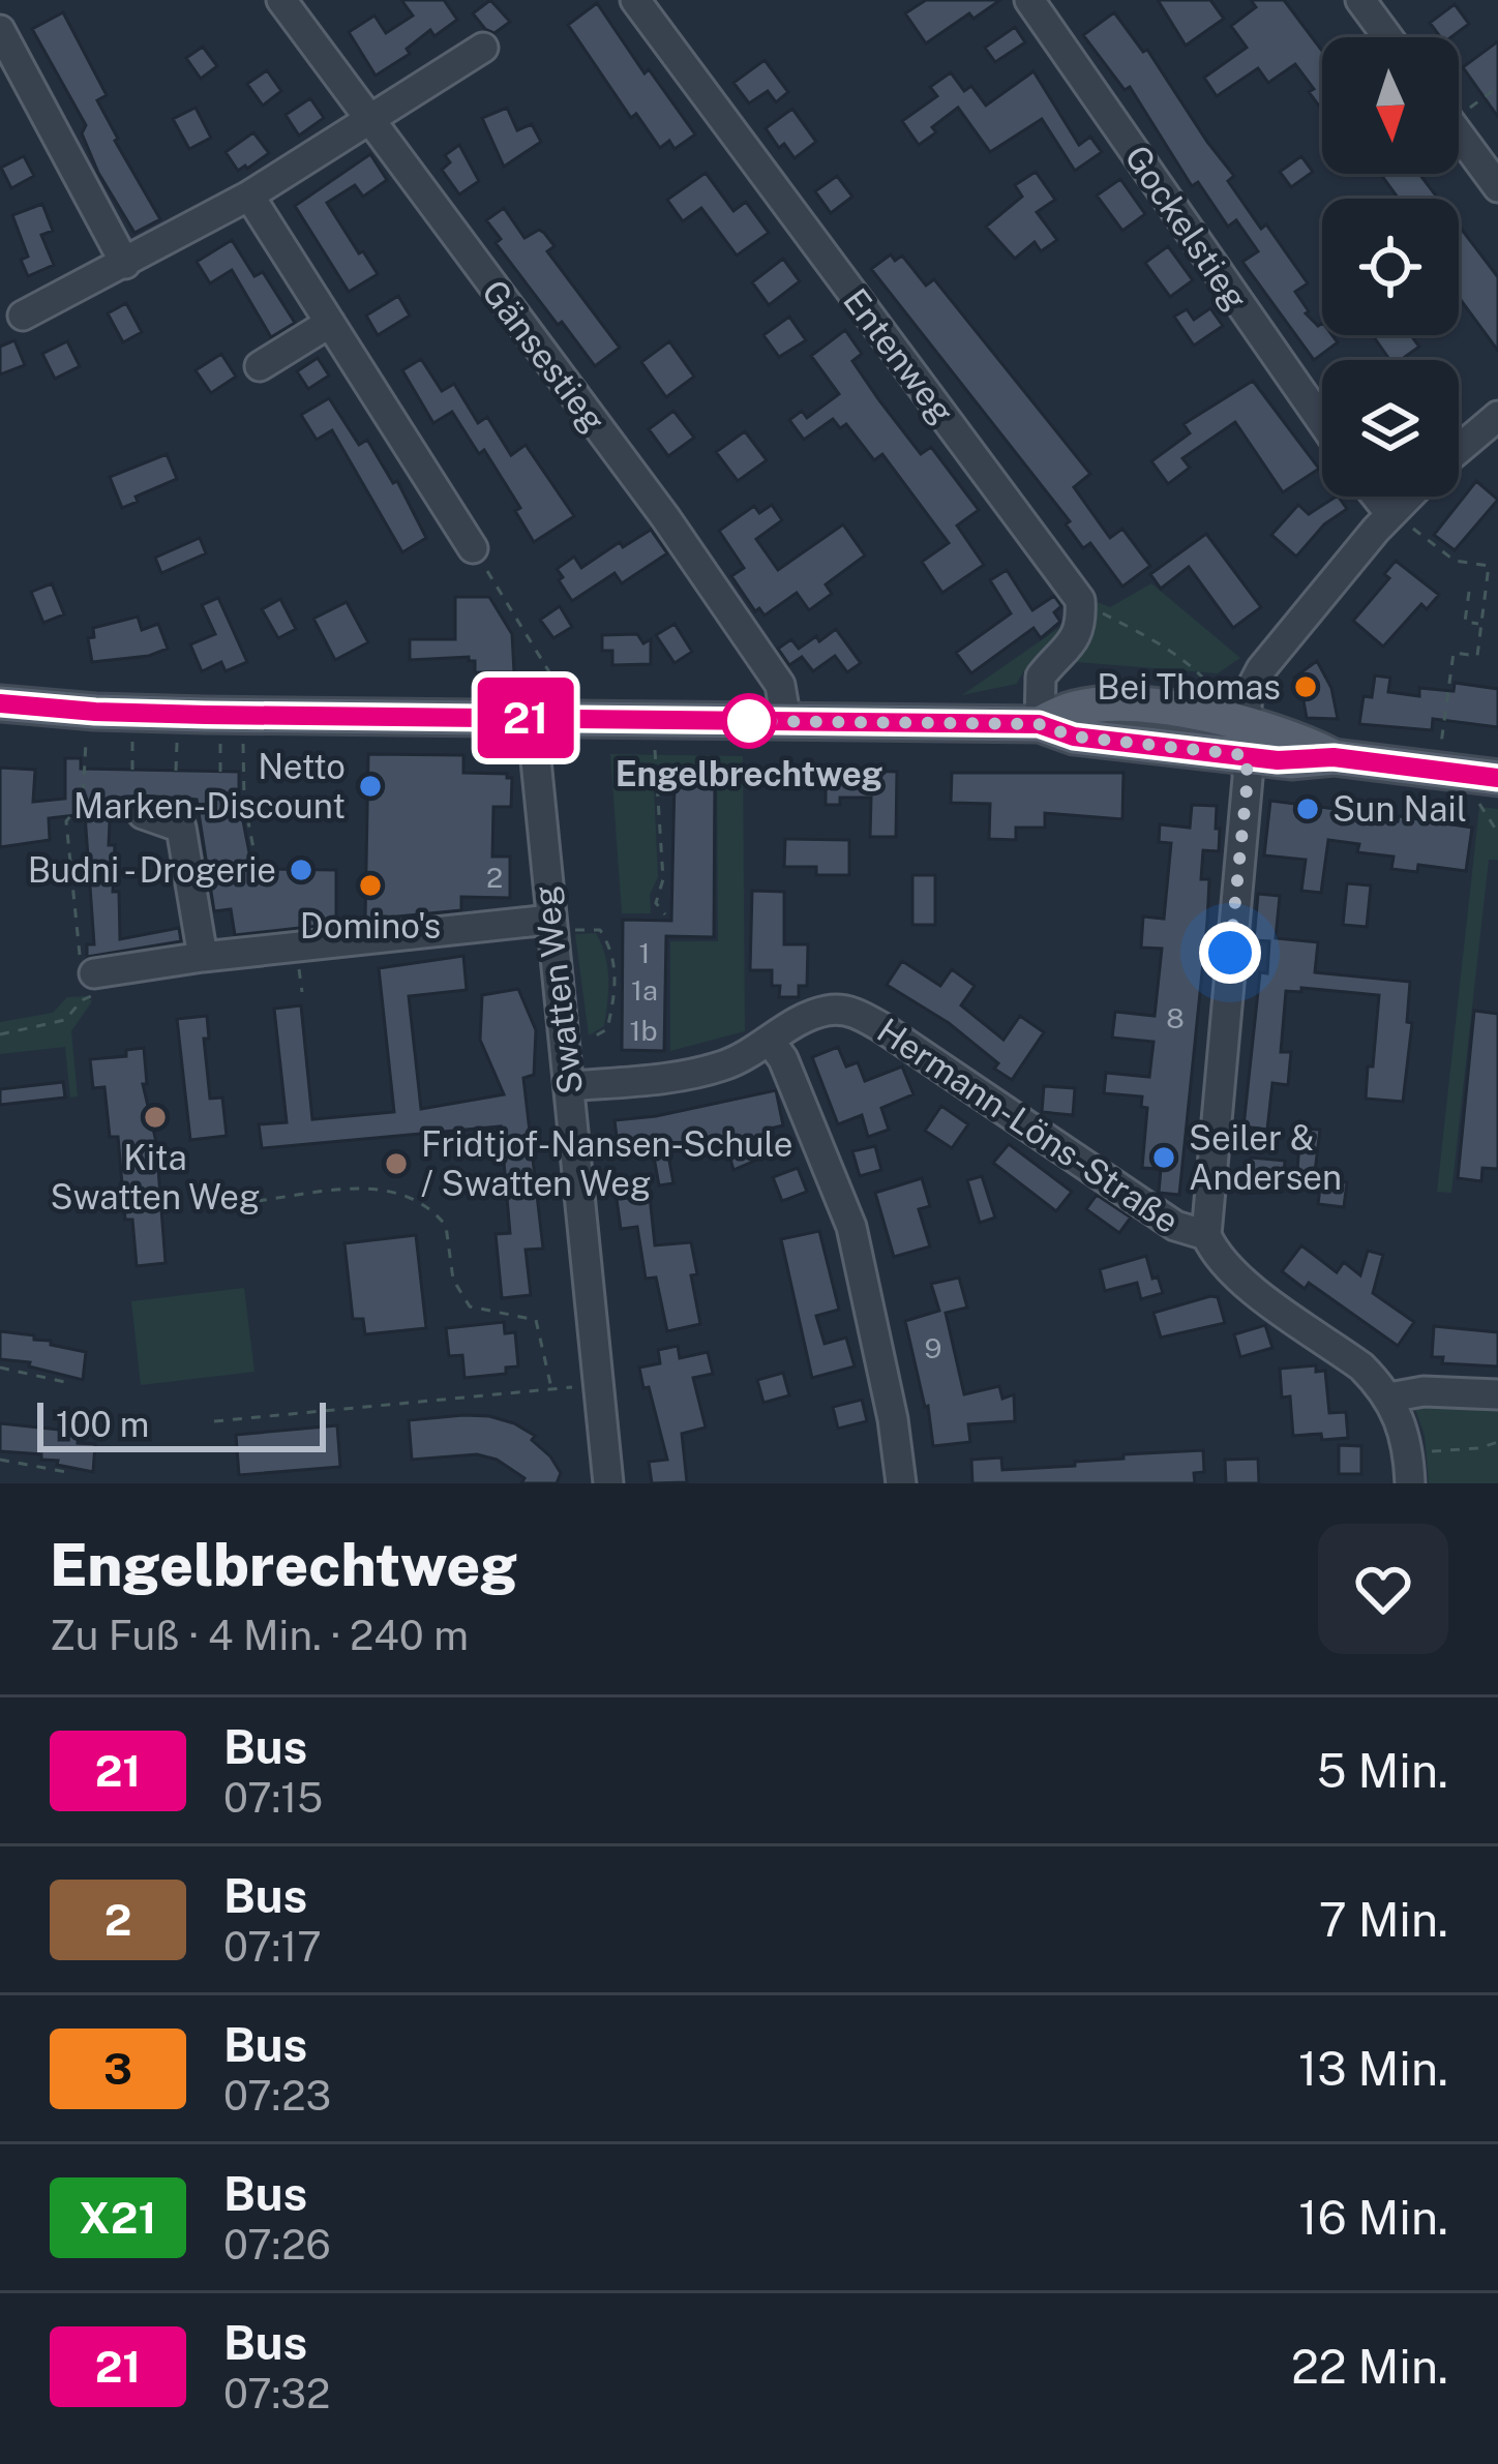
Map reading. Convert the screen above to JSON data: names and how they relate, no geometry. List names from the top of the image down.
{
  "streets": {
    "street": [
      "Gockelstieg",
      "Gänsestieg",
      "Entenweg",
      "Swatten Weg",
      "Hermann-Löns-Straße"
    ]
  },
  "crossings": [
    ["Swatten Weg", "Hermann-Löns-Straße"]
  ],
  "places": [
    "Bei Thomas",
    "Engelbrechtweg",
    "Netto Marken-Discount",
    "Sun Nail",
    "Budni - Drogerie",
    "Domino's",
    "Kita Swatten Weg",
    "Seiler & Andersen",
    "Fridtjof-Nansen-Schule / Swatten Weg"
  ],
  "lines": ["bus line 21"],
  "house_numbers": [
    "2",
    "1",
    "1a",
    "8",
    "1b",
    "9"
  ],
  "scale_bar": "100 m",
  "north": "bottom",
  "page": {
    "on_map": "21",
    "scale": "100 m",
    "heading": ["Engelbrechtweg", "Zu Fuß · 4 Min. · 240 m"],
    "list": [
      {
        "mark": "21",
        "name": "Bus",
        "note": "07:15",
        "value": "5 Min."
      },
      {
        "mark": "2",
        "name": "Bus",
        "note": "07:17",
        "value": "7 Min."
      },
      {
        "mark": "3",
        "name": "Bus",
        "note": "07:23",
        "value": "13 Min."
      },
      {
        "mark": "X21",
        "name": "Bus",
        "note": "07:26",
        "value": "16 Min."
      },
      {
        "mark": "21",
        "name": "Bus",
        "note": "07:32",
        "value": "22 Min."
      }
    ]
  }
}
